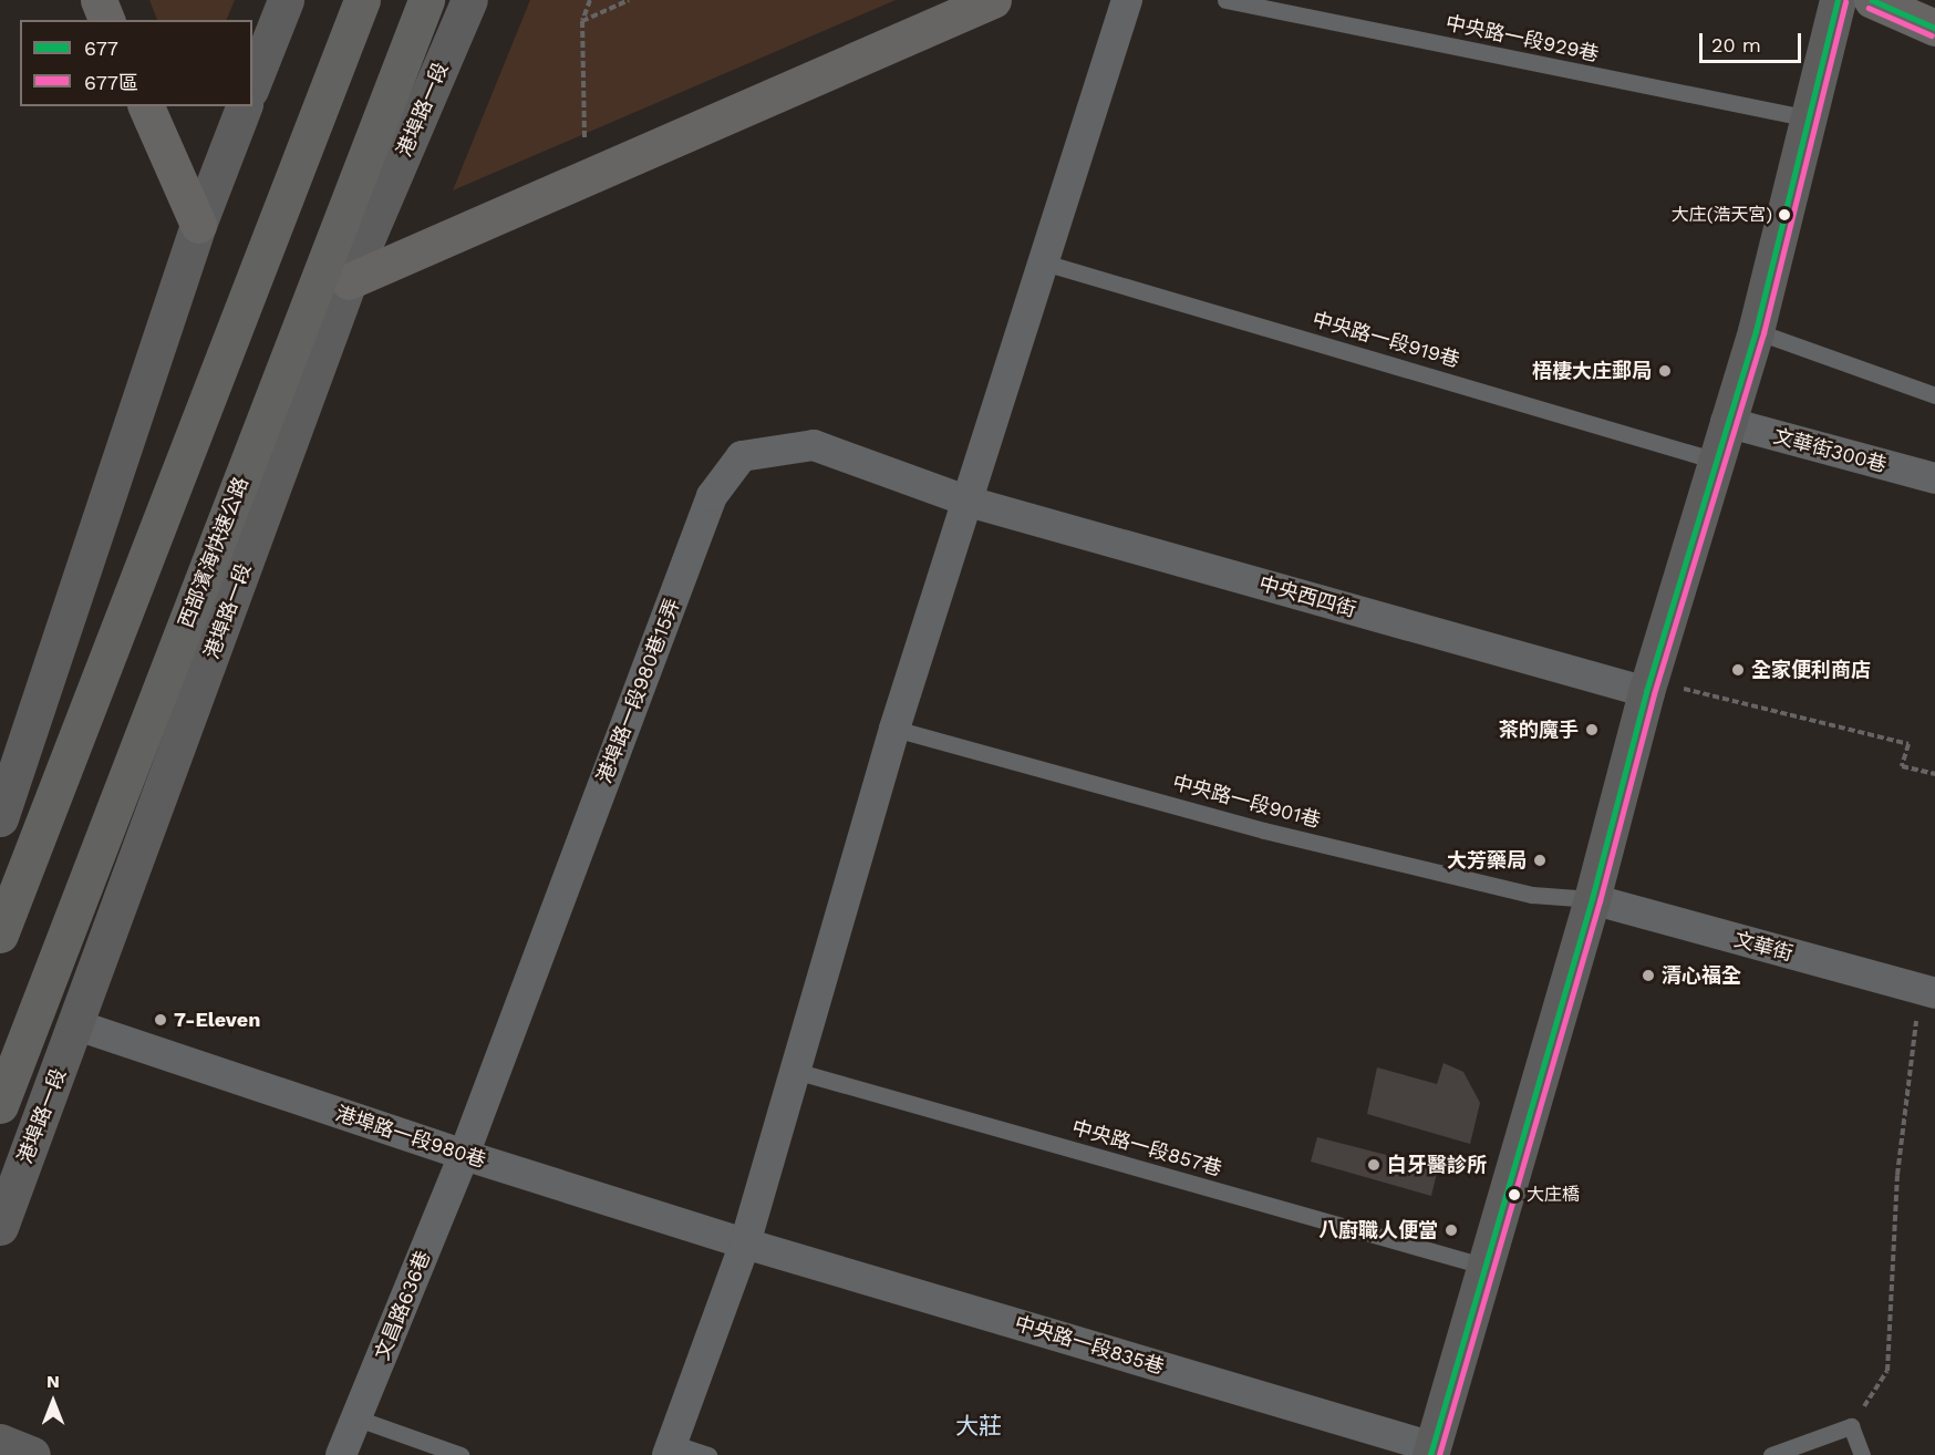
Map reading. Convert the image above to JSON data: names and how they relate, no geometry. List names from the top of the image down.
{
  "streets": {
    "highway": ["西部濱海快速公路"],
    "street": [
      "港埠路一段",
      "文華街300巷",
      "中央西四街",
      "港埠路一段980巷15弄",
      "文華街",
      "港埠路一段980巷",
      "文昌路636巷",
      "中央路一段835巷"
    ],
    "lane": [
      "中央路一段929巷",
      "中央路一段919巷",
      "中央路一段901巷",
      "中央路一段857巷"
    ]
  },
  "crossings": [
    ["港埠路一段", "港埠路一段980巷"],
    ["中央西四街", "港埠路一段980巷15弄"],
    ["港埠路一段980巷15弄", "港埠路一段980巷"],
    ["港埠路一段980巷15弄", "文昌路636巷"],
    ["中央路一段901巷", "文華街"],
    ["港埠路一段980巷", "文昌路636巷"],
    ["港埠路一段980巷", "中央路一段835巷"]
  ],
  "districts": ["大莊"],
  "places": [
    "大庄(浩天宮)",
    "梧棲大庄郵局",
    "全家便利商店",
    "茶的魔手",
    "大芳藥局",
    "清心福全",
    "7-Eleven",
    "白牙醫診所",
    "大庄橋",
    "八廚職人便當"
  ],
  "lines": ["transit line 677", "transit line 677區"],
  "legend": ["677", "677區"],
  "scale_bar": "20 m",
  "north": "top"
}
